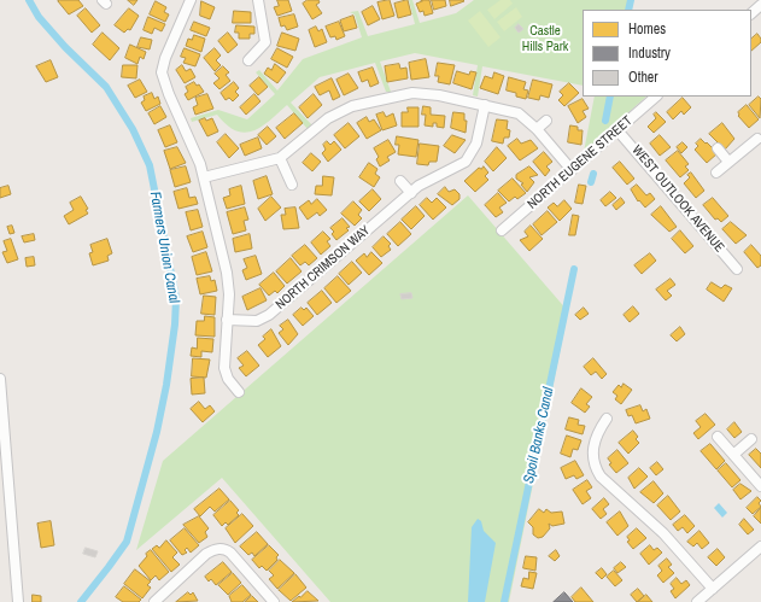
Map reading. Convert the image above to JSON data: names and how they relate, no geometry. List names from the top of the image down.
{
  "streets": {
    "street": ["NORTH EUGENE STREET", "WEST OUTLOOK AVENUE", "NORTH CRIMSON WAY"]
  },
  "crossings": [
    ["NORTH EUGENE STREET", "WEST OUTLOOK AVENUE"]
  ],
  "water": ["Farmers Union Canal", "Spoil Banks Canal"],
  "parks": ["Castle Hills Park"],
  "legend": ["Homes", "Industry", "Other"]
}
